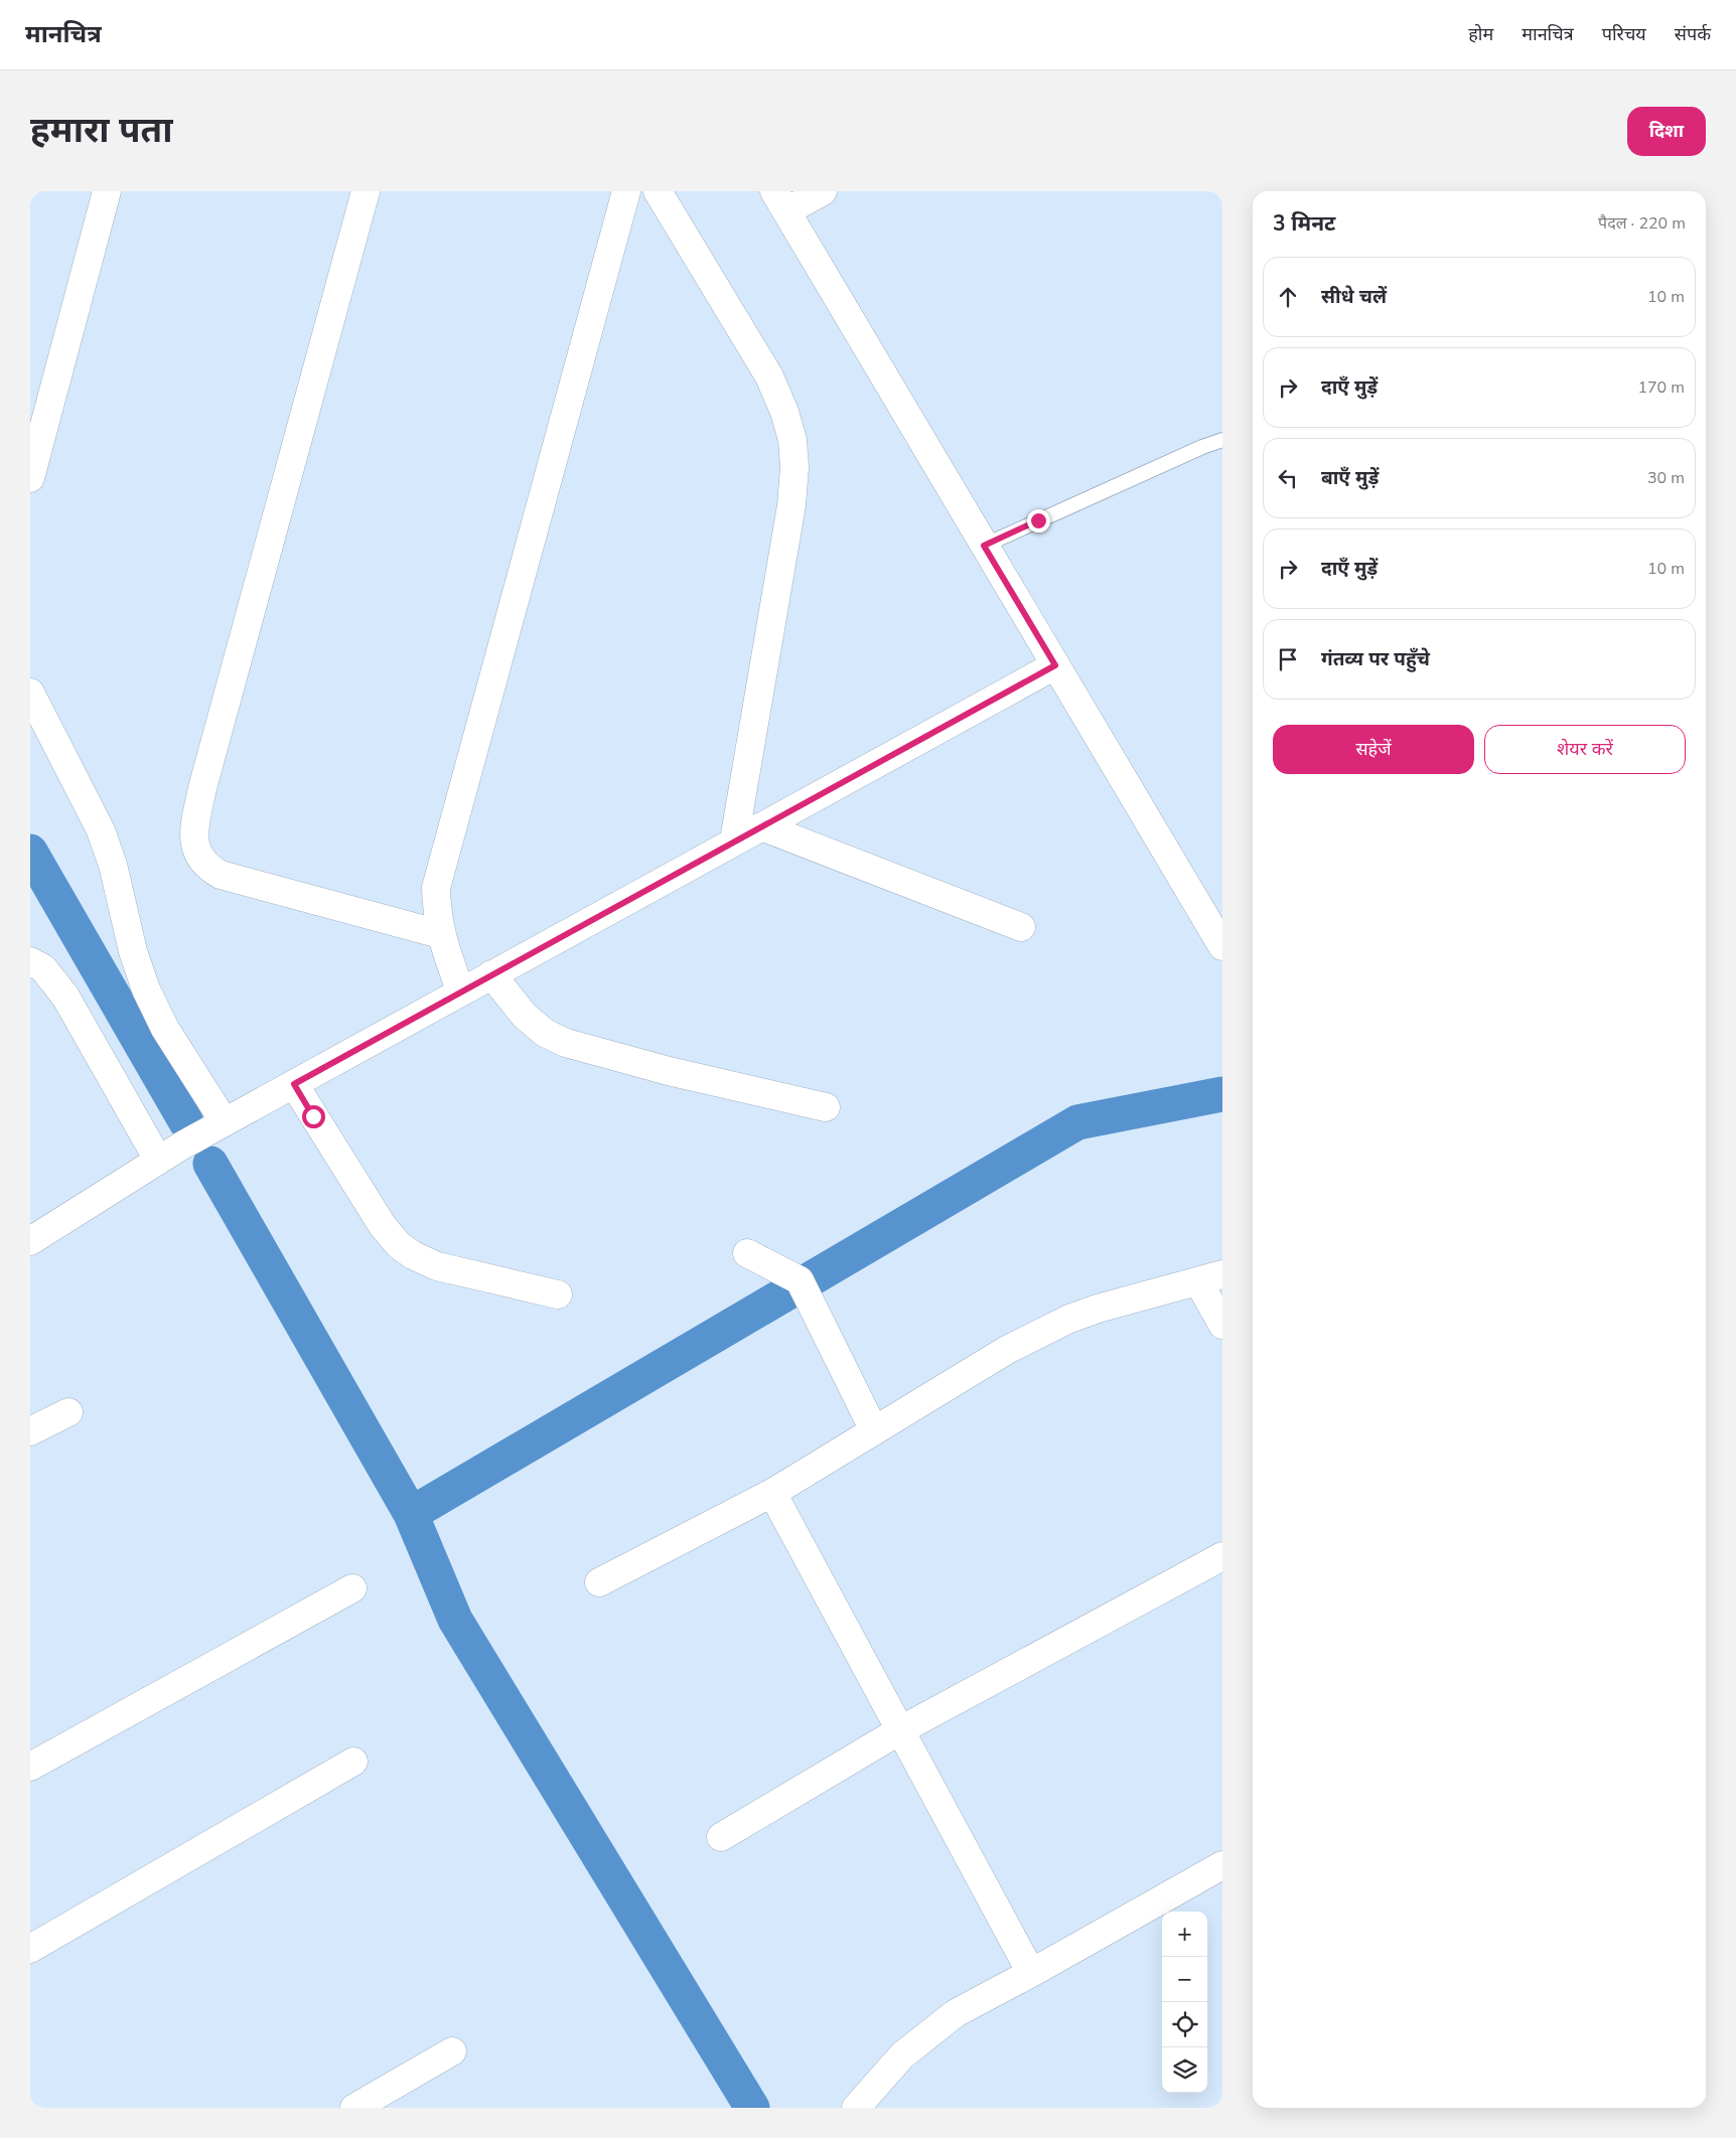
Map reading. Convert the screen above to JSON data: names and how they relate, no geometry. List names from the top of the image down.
{
  "page": {
    "header": "मानचित्र",
    "nav": [
      "होम",
      "मानचित्र",
      "परिचय",
      "संपर्क"
    ],
    "title": "हमारा पता",
    "buttons": [
      "दिशा",
      ["सहेजें", "शेयर करें"]
    ],
    "heading": ["3 मिनट", "पैदल · 220 m"],
    "list": [
      ["सीधे चलें", "10 m"],
      ["दाएँ मुड़ें", "170 m"],
      ["बाएँ मुड़ें", "30 m"],
      ["दाएँ मुड़ें", "10 m"],
      "गंतव्य पर पहुँचे"
    ],
    "map_buttons": ["+", "−"]
  }
}
